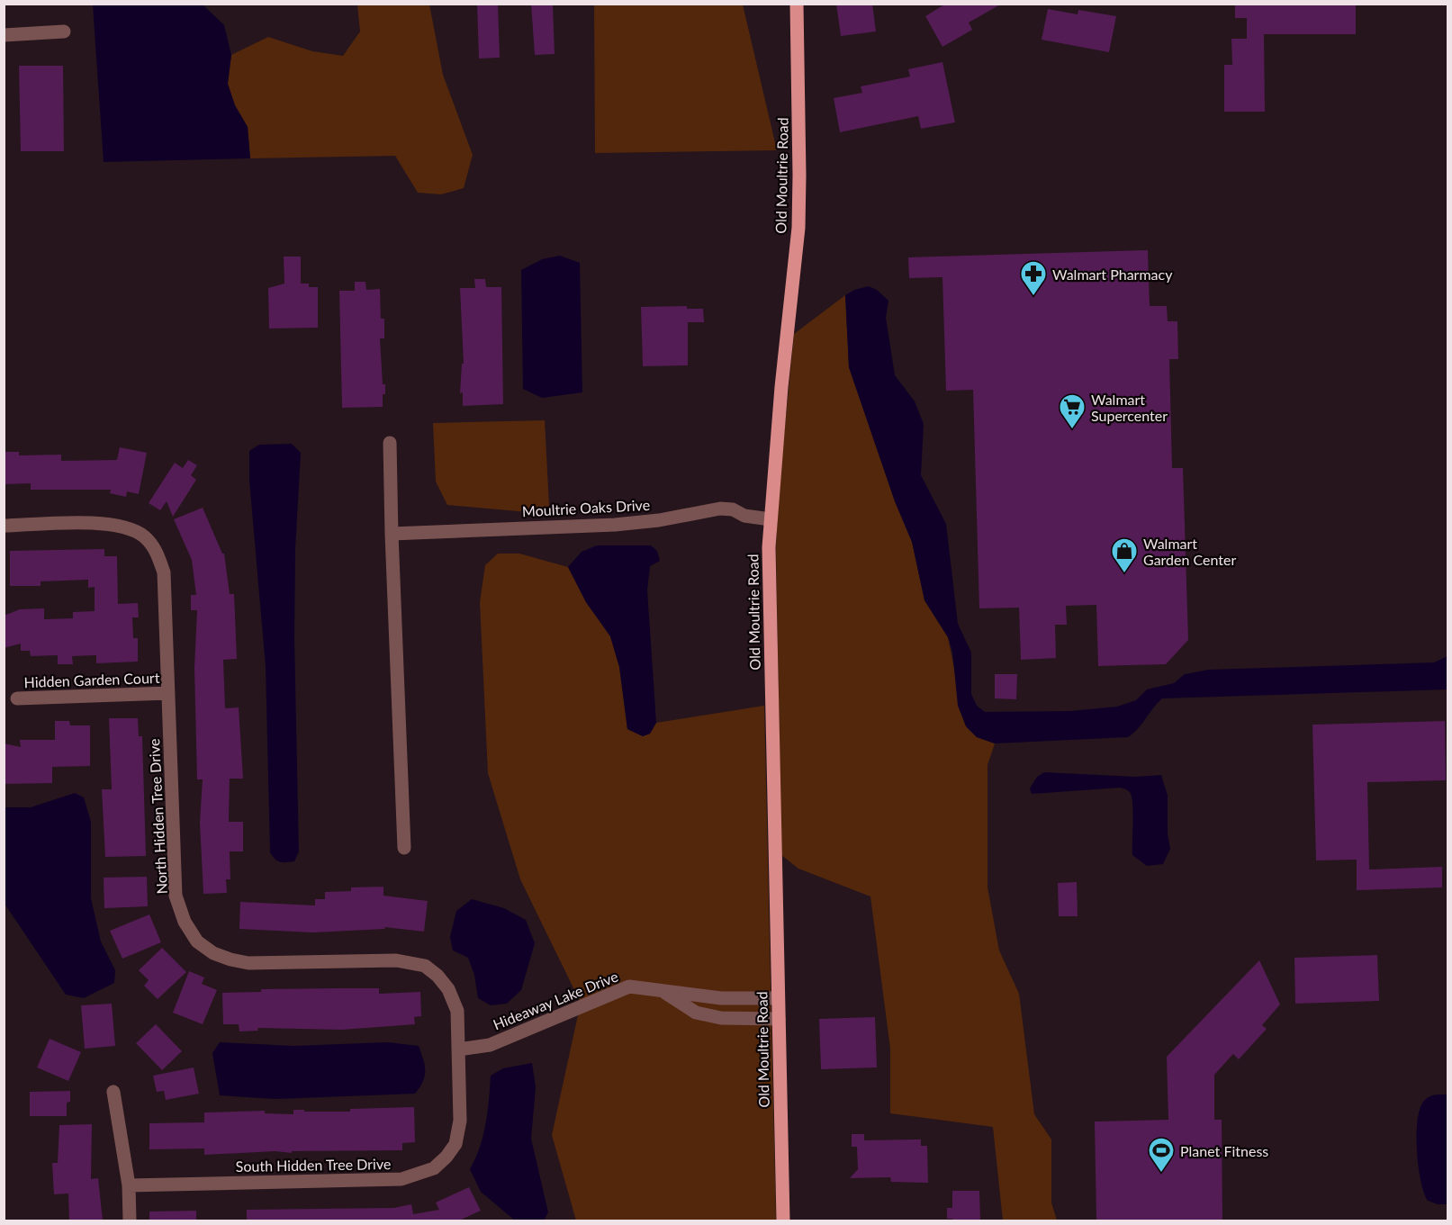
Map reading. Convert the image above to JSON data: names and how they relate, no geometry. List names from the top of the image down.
{
  "streets": {
    "main road": ["Old Moultrie Road"],
    "street": [
      "Moultrie Oaks Drive",
      "Hidden Garden Court",
      "North Hidden Tree Drive",
      "Hideaway Lake Drive",
      "South Hidden Tree Drive"
    ]
  },
  "crossings": [
    ["Old Moultrie Road", "Moultrie Oaks Drive"],
    ["Old Moultrie Road", "Hideaway Lake Drive"],
    ["Hidden Garden Court", "North Hidden Tree Drive"],
    ["North Hidden Tree Drive", "Hideaway Lake Drive"],
    ["North Hidden Tree Drive", "South Hidden Tree Drive"],
    ["Hideaway Lake Drive", "South Hidden Tree Drive"]
  ],
  "places": {
    "pharmacy": ["Walmart Pharmacy"],
    "supermarket": ["Walmart Supercenter"],
    "shop": ["Walmart Garden Center"],
    "sports": ["Planet Fitness"]
  }
}
